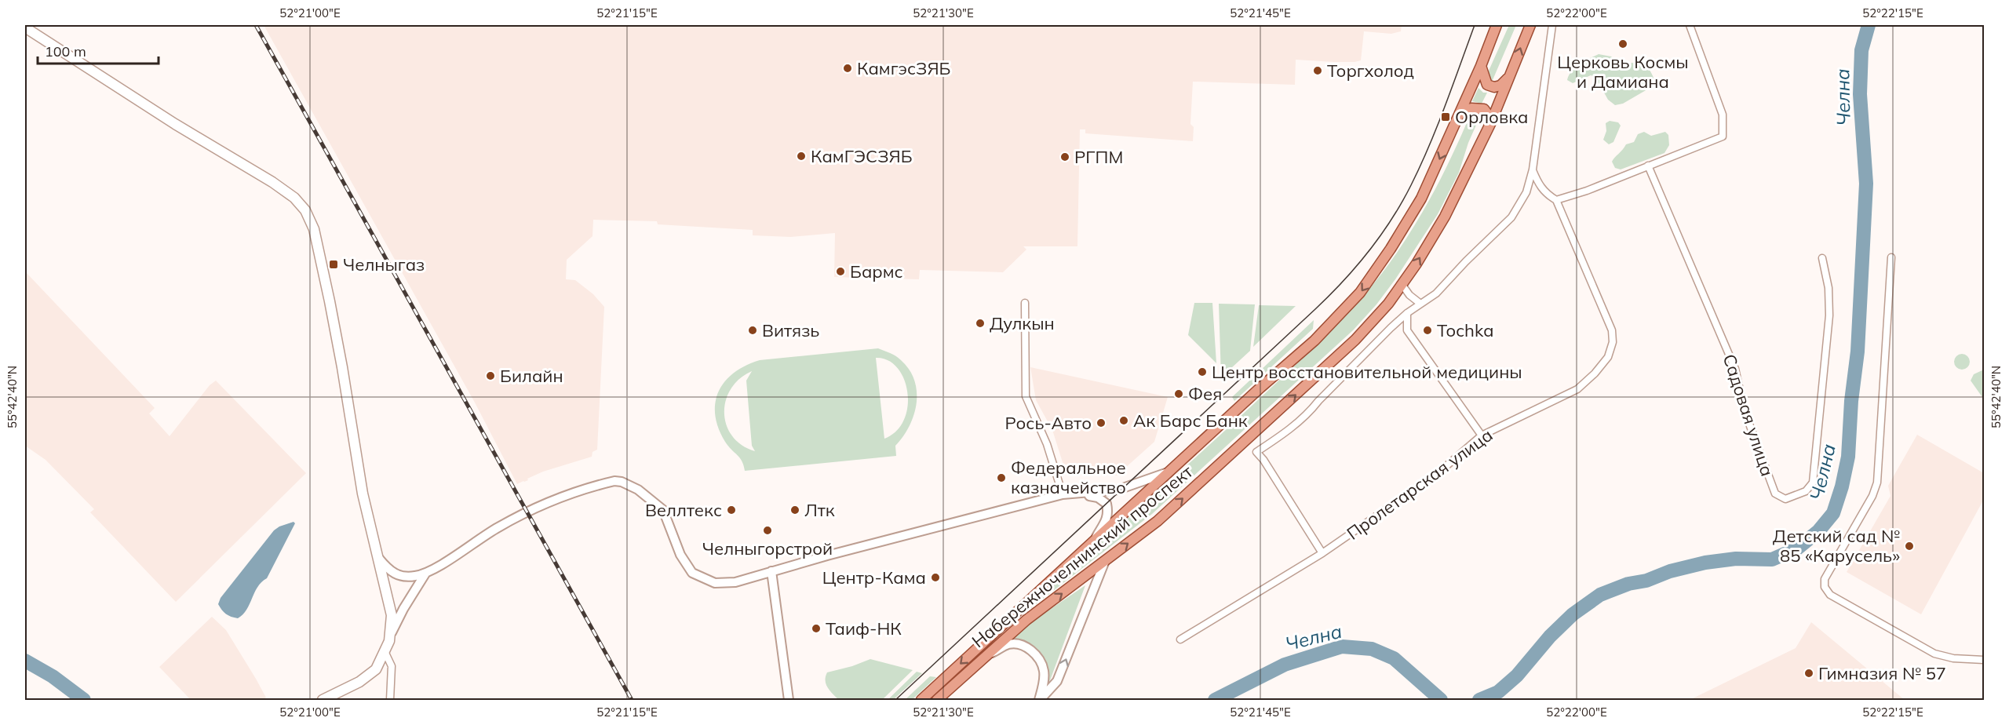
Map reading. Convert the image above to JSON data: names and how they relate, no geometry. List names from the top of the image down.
{
  "streets": {
    "main road": ["Набережночелнинский проспект"],
    "street": ["Садовая улица", "Пролетарская улица"]
  },
  "water": ["Челна"],
  "places": {
    "other": [
      "Церковь Космы и Дамиана",
      "КамгэсЗЯБ",
      "Торгхолод",
      "КамГЭСЗЯБ",
      "РГПМ",
      "Бармс",
      "Дулкын",
      "Витязь",
      "Tochka",
      "Центр восстановительной медицины",
      "Билайн",
      "Фея",
      "Ак Барс Банк",
      "Рось-Авто",
      "Федеральное казначейство",
      "Веллтекс",
      "Лтк",
      "Челныгорстрой",
      "Детский сад № 85 «Карусель»",
      "Центр-Кама",
      "Таиф-НК",
      "Гимназия № 57"
    ],
    "transit": ["Орловка", "Челныгаз"]
  },
  "scale_bar": "100 m",
  "coordinates": [
    "52°21'00\"E",
    "52°21'15\"E",
    "52°21'30\"E",
    "52°21'45\"E",
    "52°22'00\"E",
    "52°22'15\"E",
    "55°42'40\"N"
  ]
}
